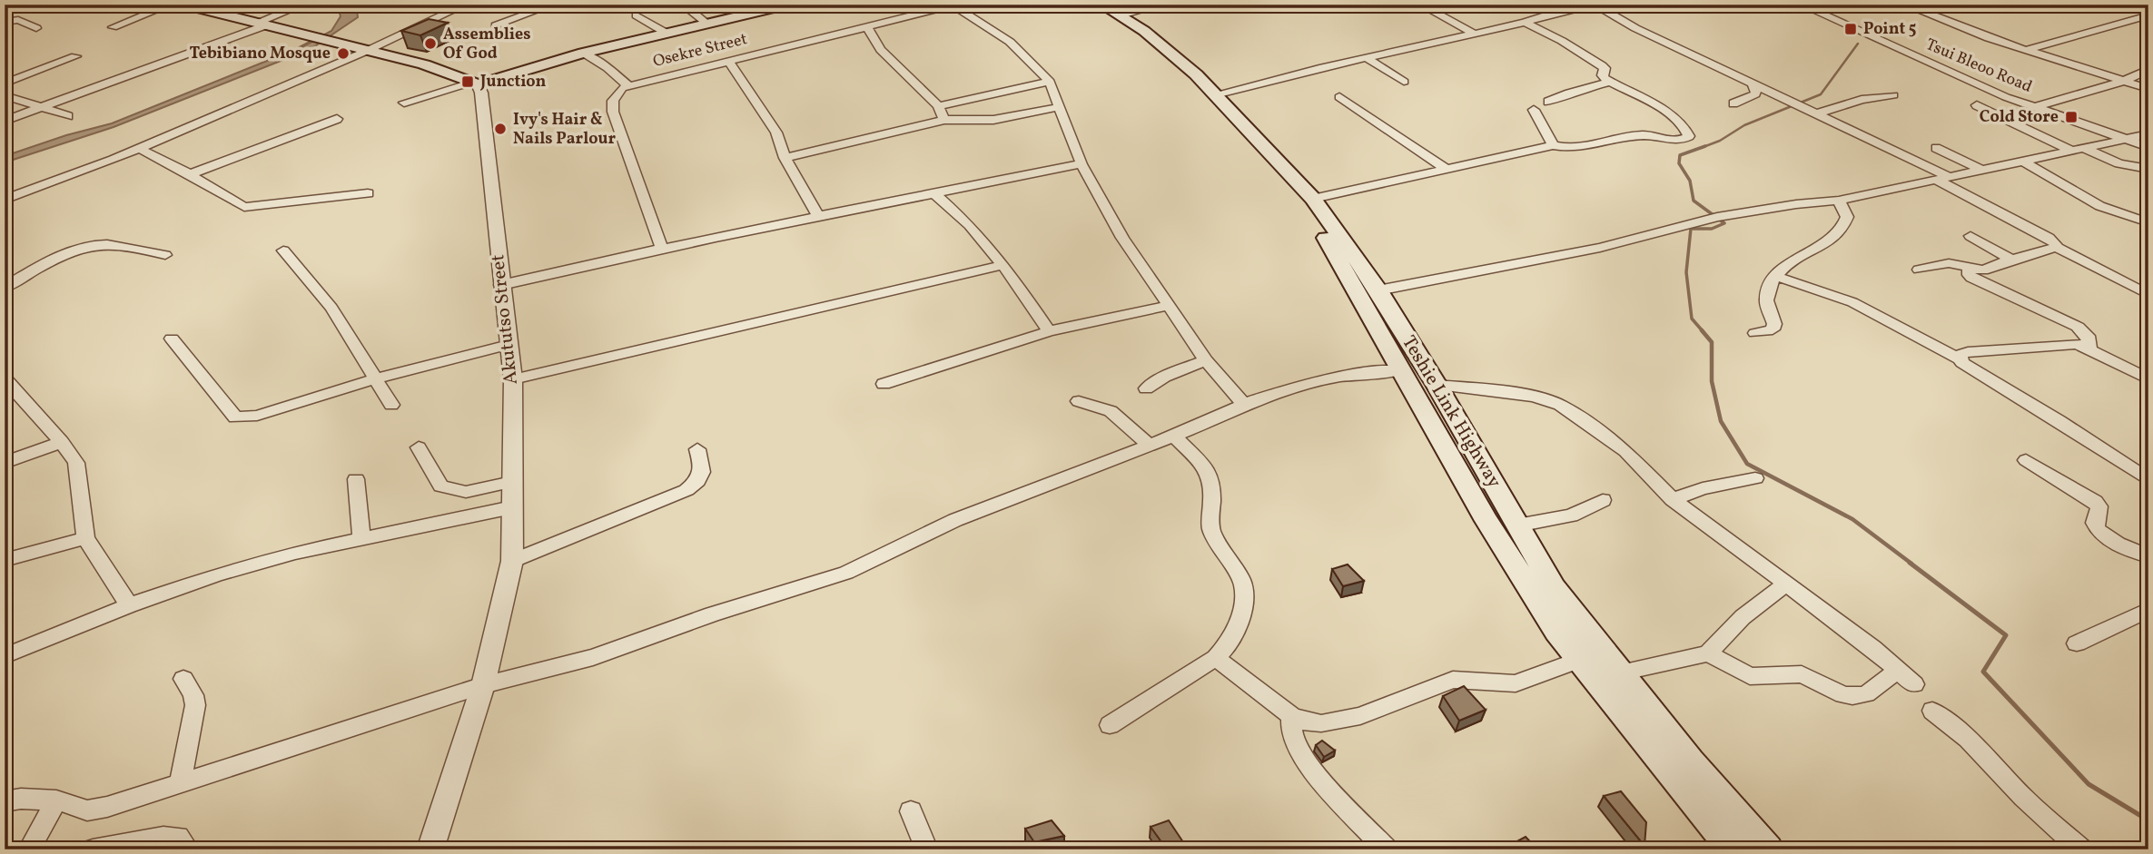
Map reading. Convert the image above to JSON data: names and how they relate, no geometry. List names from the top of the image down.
{
  "streets": {
    "main road": ["Teshie Link Highway"],
    "street": ["Osekre Street", "Tsui Bleoo Road", "Akututso Street"]
  },
  "places": {
    "transit": ["Point 5", "Junction", "Cold Store"],
    "other": ["Assemblies Of God", "Tebibiano Mosque", "Ivy's Hair & Nails Parlour"]
  }
}
